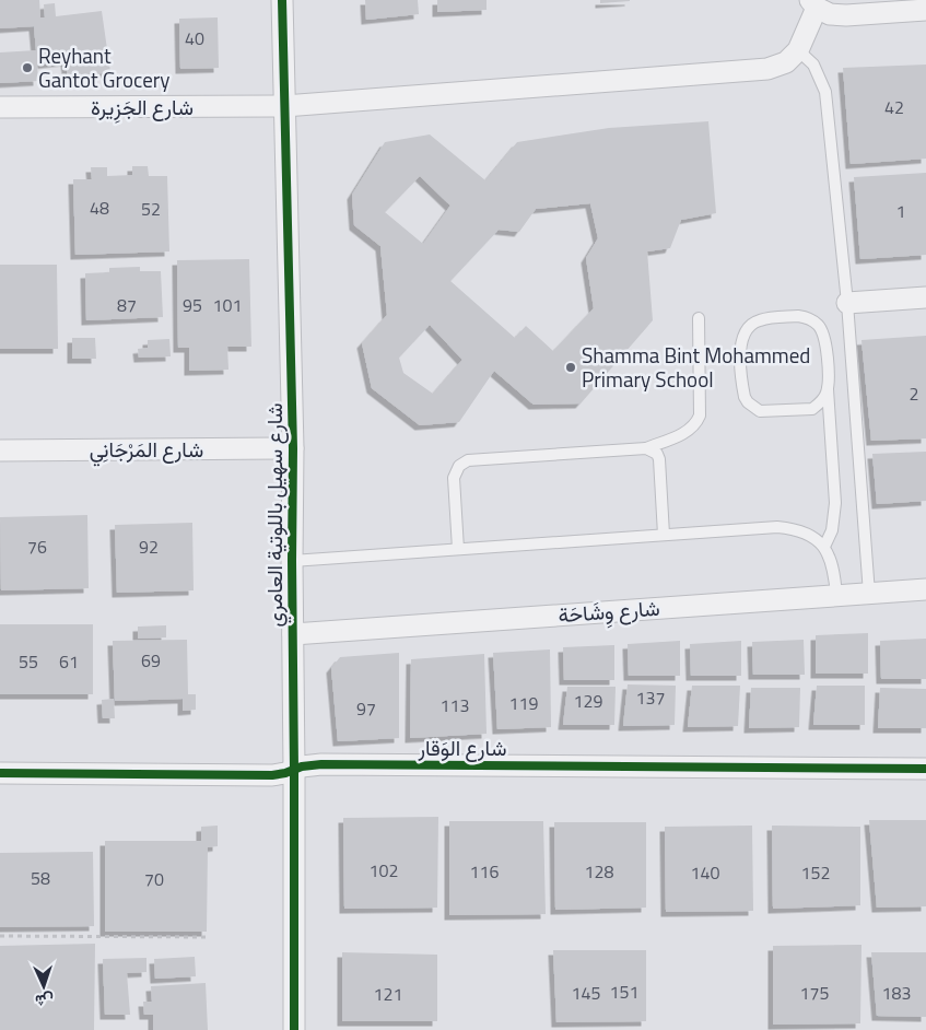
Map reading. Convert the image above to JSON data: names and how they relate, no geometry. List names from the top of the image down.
{
  "streets": {
    "street": [
      "شارع الجَزِيرة",
      "شارع المَرْجَانِي",
      "شارع سهيل باللوتية العامري",
      "شارع وِشَاحَة",
      "شارع الوَقار"
    ]
  },
  "crossings": [
    ["شارع الجَزِيرة", "شارع سهيل باللوتية العامري"],
    ["شارع المَرْجَانِي", "شارع سهيل باللوتية العامري"],
    ["شارع سهيل باللوتية العامري", "شارع وِشَاحَة"],
    ["شارع سهيل باللوتية العامري", "شارع الوَقار"]
  ],
  "places": ["Reyhant Gantot Grocery", "Shamma Bint Mohammed Primary School"],
  "house_numbers": [
    "40",
    "42",
    "48",
    "52",
    "1",
    "87",
    "95",
    "101",
    "2",
    "76",
    "92",
    "69",
    "55",
    "61",
    "137",
    "129",
    "119",
    "113",
    "97",
    "102",
    "116",
    "128",
    "140",
    "152",
    "58",
    "70",
    "151",
    "145",
    "175",
    "183",
    "121"
  ],
  "north": "bottom"
}
